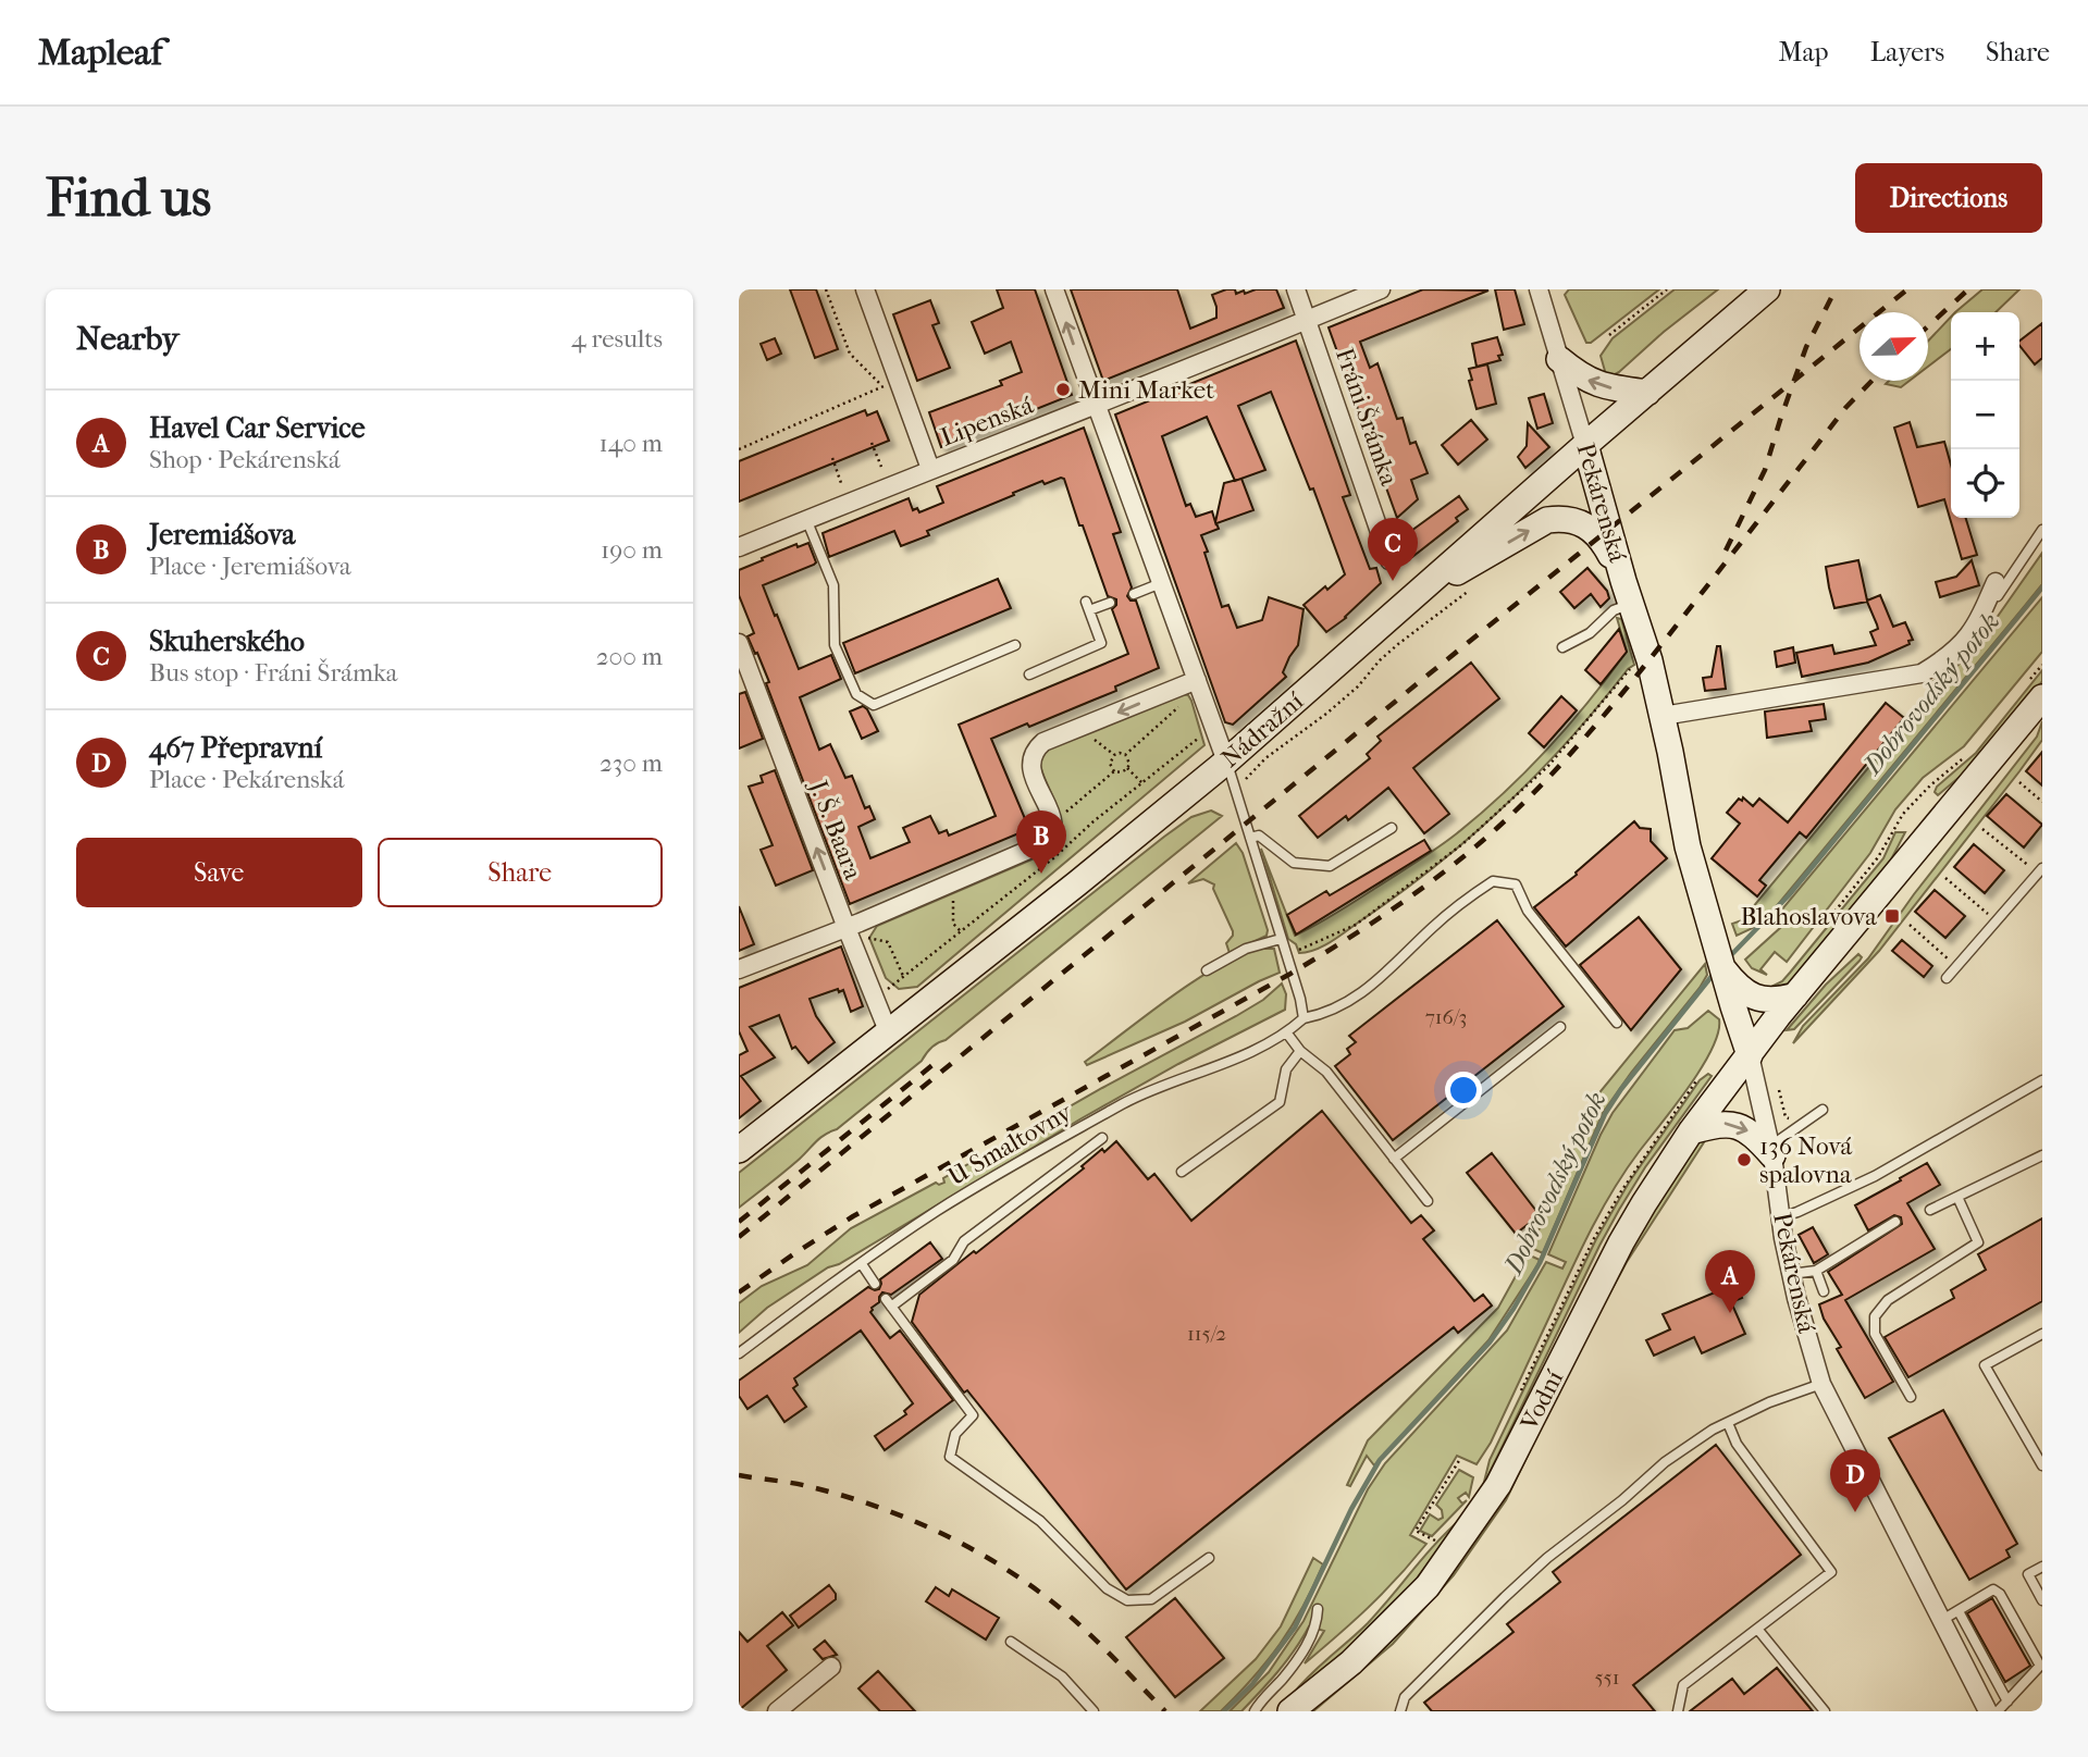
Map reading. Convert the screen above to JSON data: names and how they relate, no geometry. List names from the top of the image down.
{
  "streets": {
    "main road": ["Pekárenská", "Nádražní", "Vodní"],
    "street": ["Fráni Šrámka", "Lipenská", "J. Š. Baara"],
    "lane": ["U Smaltovny"]
  },
  "crossings": [
    ["Fráni Šrámka", "Lipenská"],
    ["Pekárenská", "Nádražní"],
    ["Pekárenská", "Vodní"],
    ["Nádražní", "J. Š. Baara"]
  ],
  "one_way": ["J. Š. Baara"],
  "water": ["Dobrovodský potok"],
  "places": {
    "other": ["Mini Market", "136 Nová spalovna"],
    "transit": ["Blahoslavova"]
  },
  "house_numbers": ["716/3", "115/2", "551"],
  "north": "right",
  "page": {
    "header": "Mapleaf",
    "nav": ["Map", "Layers", "Share"],
    "buttons": [
      "Directions",
      ["Save", "Share"]
    ],
    "title": "Find us",
    "heading": ["Nearby", "4 results"],
    "map_buttons": ["+", "−"],
    "list": [
      {
        "mark": "A",
        "name": "Havel Car Service",
        "note": "Shop · Pekárenská",
        "value": "140 m"
      },
      {
        "mark": "B",
        "name": "Jeremiášova",
        "note": "Place · Jeremiášova",
        "value": "190 m"
      },
      {
        "mark": "C",
        "name": "Skuherského",
        "note": "Bus stop · Fráni Šrámka",
        "value": "200 m"
      },
      {
        "mark": "D",
        "name": "467 Přepravní",
        "note": "Place · Pekárenská",
        "value": "230 m"
      }
    ],
    "pins": [
      "C",
      "B",
      "A",
      "D"
    ]
  }
}
